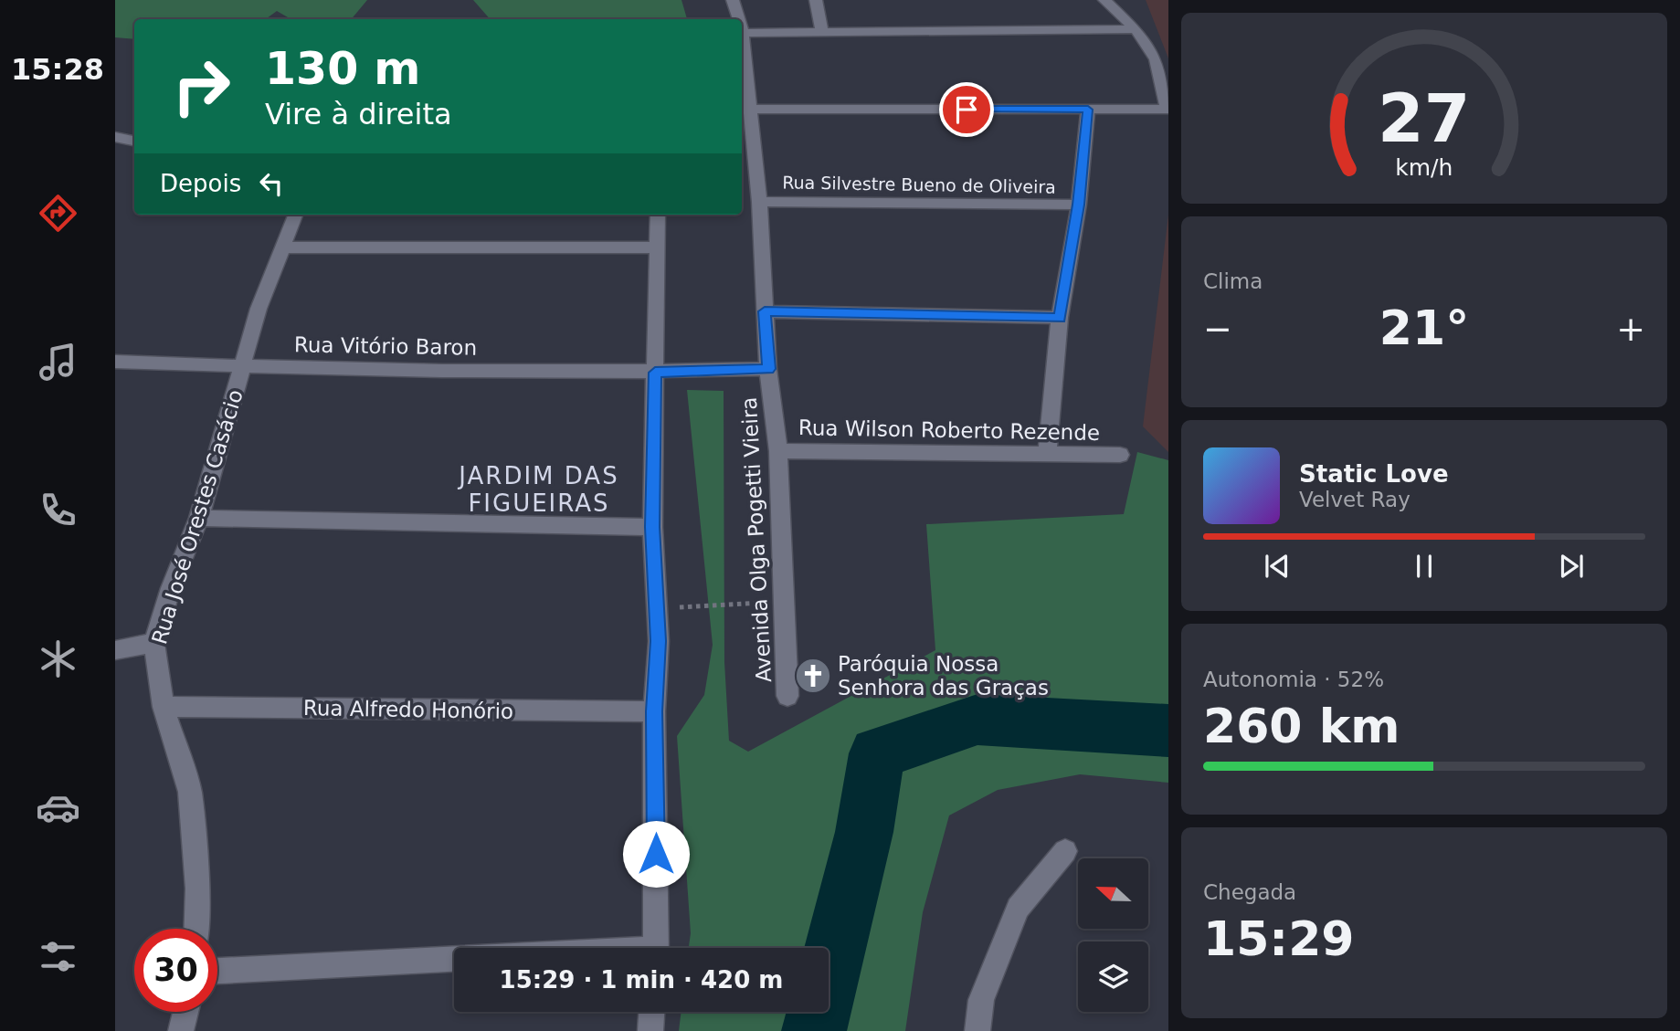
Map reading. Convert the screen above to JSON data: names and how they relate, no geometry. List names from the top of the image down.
{
  "streets": {
    "street": [
      "Rua Silvestre Bueno de Oliveira",
      "Rua Vitório Baron",
      "Rua Wilson Roberto Rezende",
      "Rua José Orestes Casácio",
      "Avenida Olga Pogetti Vieira",
      "Rua Alfredo Honório"
    ]
  },
  "crossings": [
    ["Rua Silvestre Bueno de Oliveira", "Avenida Olga Pogetti Vieira"],
    ["Rua Vitório Baron", "Rua José Orestes Casácio"],
    ["Rua Vitório Baron", "Avenida Olga Pogetti Vieira"],
    ["Rua Wilson Roberto Rezende", "Avenida Olga Pogetti Vieira"],
    ["Rua José Orestes Casácio", "Rua Alfredo Honório"]
  ],
  "districts": ["JARDIM DAS FIGUEIRAS"],
  "places": {
    "church": ["Paróquia Nossa Senhora das Graças"]
  },
  "north": "left",
  "page": {
    "tabs": "15:28",
    "turn": ["130 m", "Vire à direita"],
    "then": "Depois",
    "tile": [
      "Clima",
      ["Autonomia · 52%", "260 km"],
      ["Chegada", "15:29"]
    ],
    "heat": ["−", "21°", "+"],
    "song": ["Static Love", "Velvet Ray"],
    "limit": "30",
    "trip": "15:29 · 1 min · 420 m",
    "gauge": ["27", "km/h"]
  }
}
